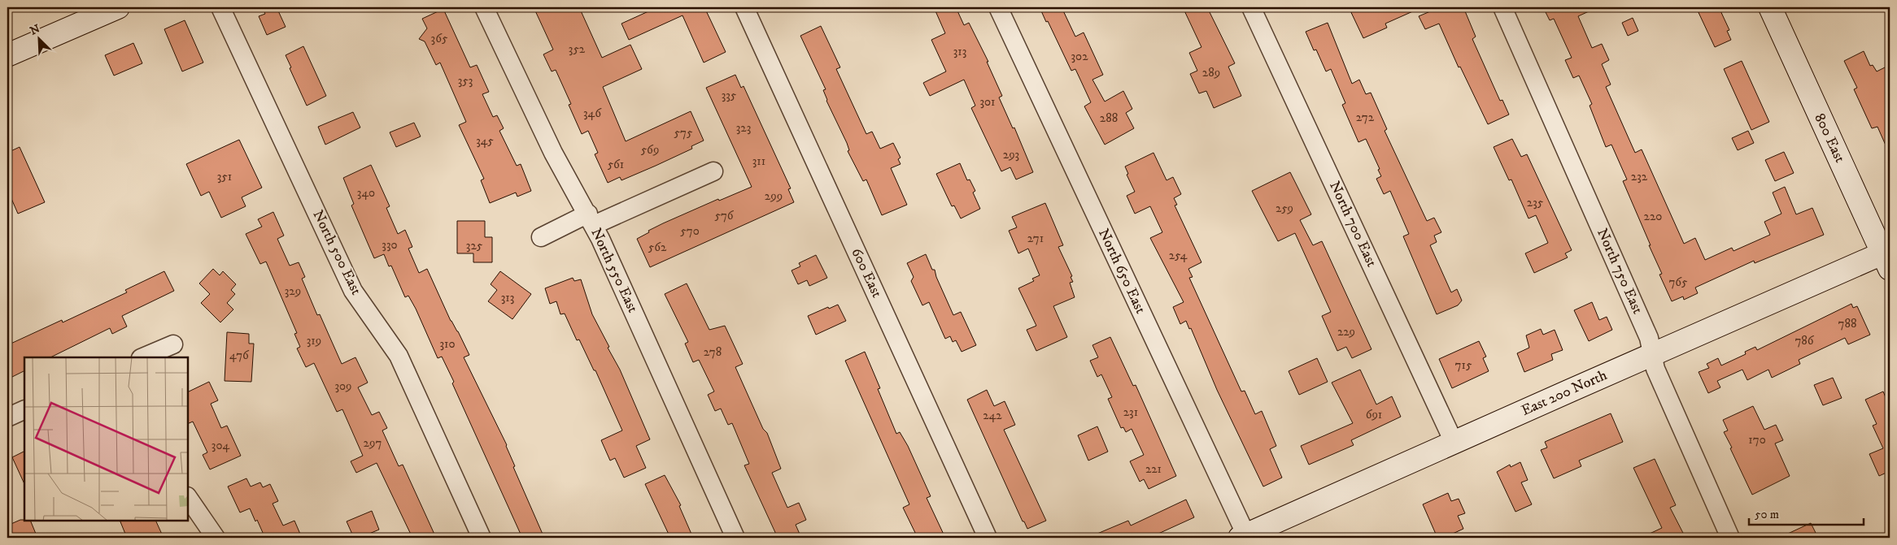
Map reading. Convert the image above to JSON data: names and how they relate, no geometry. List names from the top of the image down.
{
  "streets": {
    "street": [
      "800 East",
      "North 700 East",
      "North 500 East",
      "North 550 East",
      "North 650 East",
      "North 750 East",
      "600 East",
      "East 200 North"
    ]
  },
  "crossings": [
    ["800 East", "East 200 North"],
    ["North 700 East", "East 200 North"],
    ["North 650 East", "East 200 North"],
    ["North 750 East", "East 200 North"]
  ],
  "house_numbers": [
    "365",
    "352",
    "313",
    "302",
    "289",
    "353",
    "335",
    "301",
    "346",
    "272",
    "288",
    "323",
    "575",
    "345",
    "569",
    "293",
    "311",
    "561",
    "351",
    "232",
    "340",
    "299",
    "235",
    "259",
    "576",
    "220",
    "570",
    "271",
    "330",
    "325",
    "562",
    "254",
    "765",
    "329",
    "313",
    "788",
    "229",
    "319",
    "786",
    "310",
    "278",
    "476",
    "715",
    "309",
    "231",
    "691",
    "242",
    "170",
    "297",
    "304",
    "221"
  ],
  "scale_bar": "50 m",
  "north": "top left"
}
